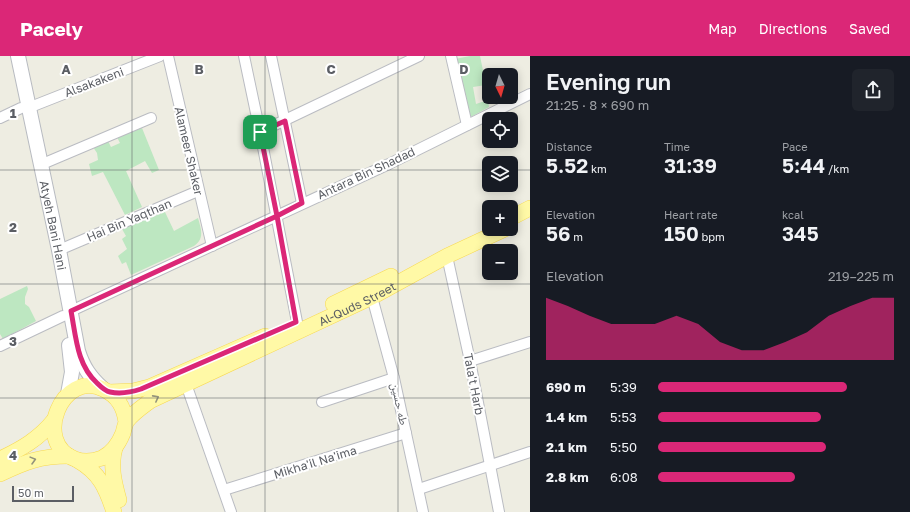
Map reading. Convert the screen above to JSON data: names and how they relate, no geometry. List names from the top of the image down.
{
  "streets": {
    "main road": ["Atyeh Bani Hani", "Al-Quds Street"],
    "street": [
      "Alsakakeni",
      "Alameer Shaker",
      "Antara Bin Shadad",
      "Hai Bin Yaqthan",
      "Tala't Harb",
      "طه حسين",
      "Mikha'il Na'ima"
    ]
  },
  "crossings": [
    ["Alsakakeni", "Atyeh Bani Hani"],
    ["Alameer Shaker", "Antara Bin Shadad"],
    ["Alameer Shaker", "Hai Bin Yaqthan"],
    ["Antara Bin Shadad", "Atyeh Bani Hani"],
    ["Hai Bin Yaqthan", "Atyeh Bani Hani"],
    ["Atyeh Bani Hani", "Al-Quds Street"],
    ["Al-Quds Street", "Tala't Harb"],
    ["Al-Quds Street", "طه حسين"],
    ["طه حسين", "Mikha'il Na'ima"]
  ],
  "scale_bar": "50 m",
  "north": "bottom",
  "page": {
    "header": "Pacely",
    "nav": ["Map", "Directions", "Saved"],
    "heading": ["Evening run", "21:25 · 8 × 690 m"],
    "map_buttons": ["+", "−"],
    "stats": [
      ["Distance", "5.52 km"],
      ["Time", "31:39"],
      ["Pace", "5:44 /km"],
      ["Elevation", "56 m"],
      ["Heart rate", "150 bpm"],
      ["kcal", "345"]
    ],
    "chart": ["Elevation", "219–225 m"],
    "list": [
      {
        "name": "690 m",
        "note": "5:39"
      },
      {
        "name": "1.4 km",
        "note": "5:53"
      },
      {
        "name": "2.1 km",
        "note": "5:50"
      },
      {
        "name": "2.8 km",
        "note": "6:08"
      }
    ],
    "scale": "50 m"
  },
  "grid": {
    "columns": [
      "A",
      "B",
      "C",
      "D"
    ],
    "rows": [
      "1",
      "2",
      "3",
      "4"
    ]
  }
}
